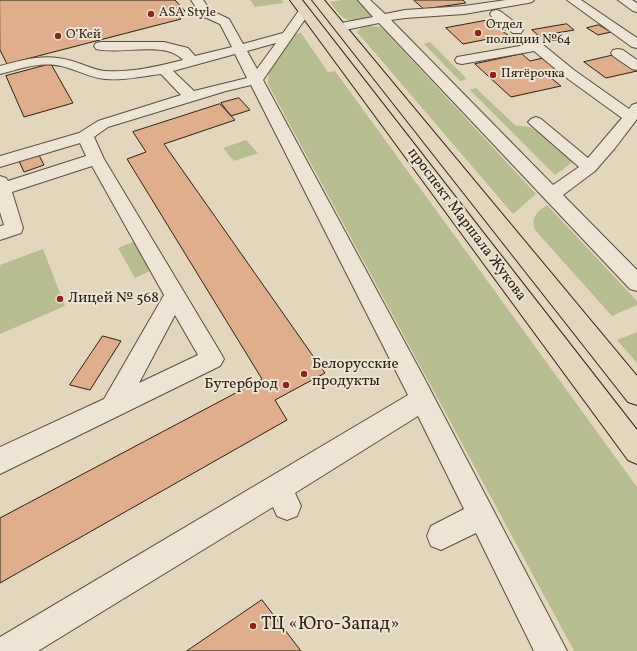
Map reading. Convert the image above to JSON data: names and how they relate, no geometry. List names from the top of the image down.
{
  "streets": {
    "main road": ["проспект Маршала Жукова"]
  },
  "places": [
    "ASA Style",
    "Отдел полиции №64",
    "О’Кей",
    "Пятёрочка",
    "Лицей № 568",
    "Белорусские продукты",
    "Бутерброд",
    "ТЦ «Юго-Запад»"
  ]
}
